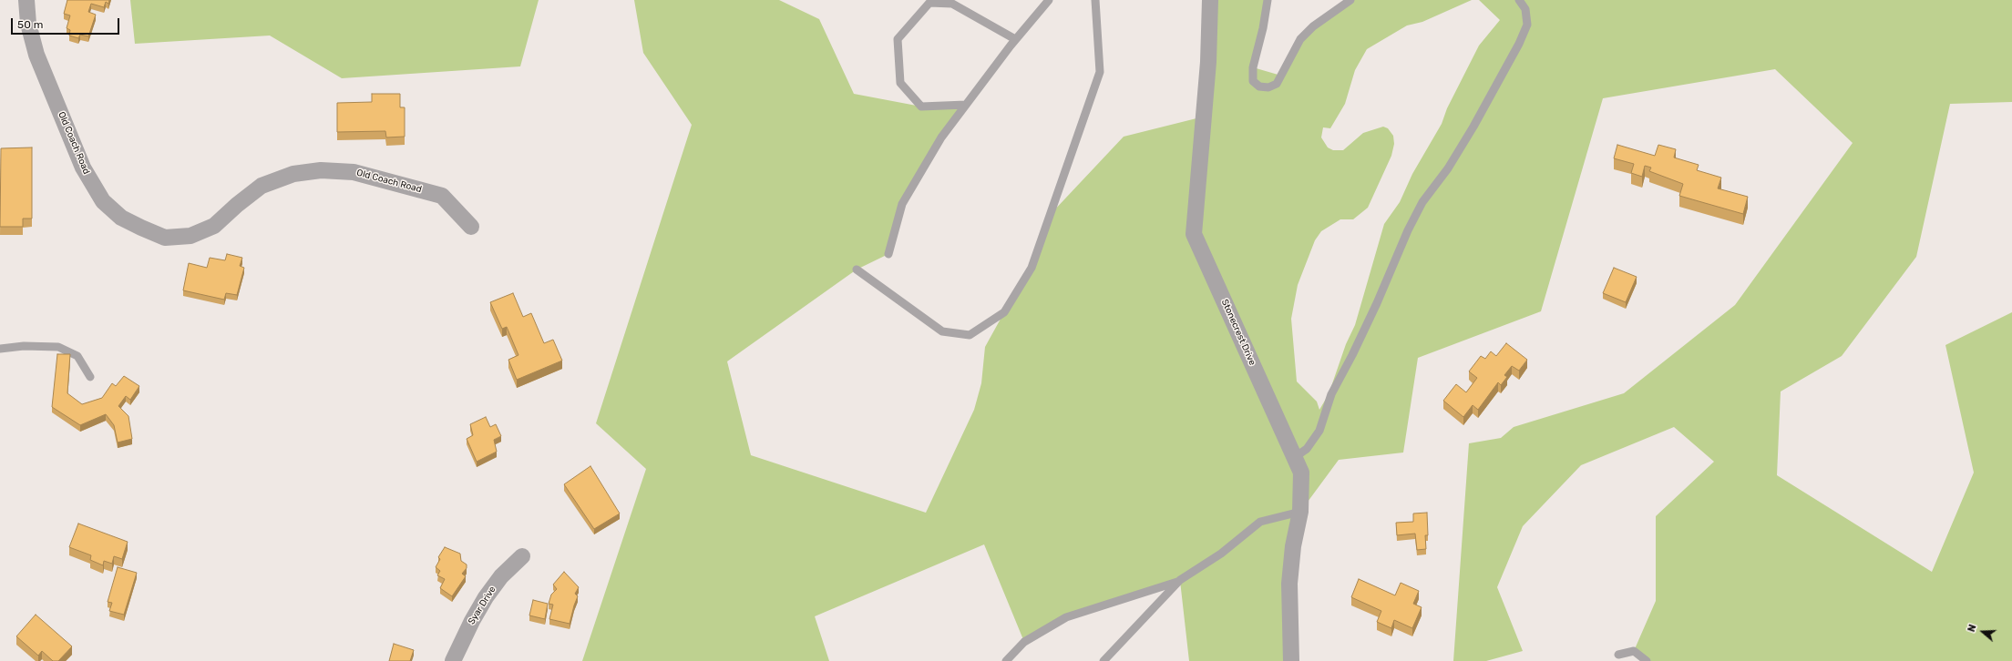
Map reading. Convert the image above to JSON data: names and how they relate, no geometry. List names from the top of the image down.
{
  "streets": {
    "street": ["Old Coach Road", "Stonecrest Drive", "Syar Drive"]
  },
  "scale_bar": "50 m",
  "north": "left"
}
